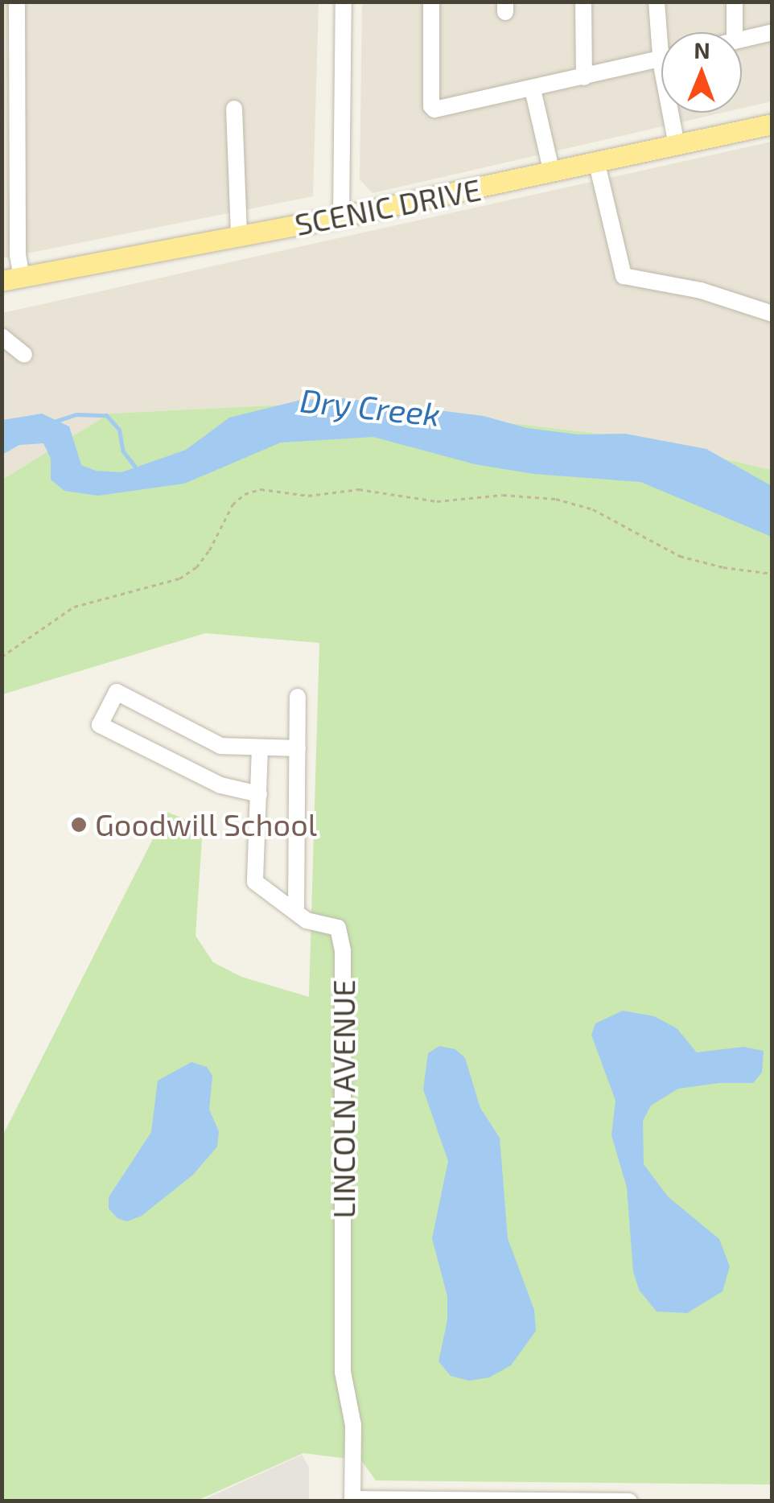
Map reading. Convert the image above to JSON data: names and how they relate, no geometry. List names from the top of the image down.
{
  "streets": {
    "main road": ["SCENIC DRIVE"],
    "street": ["LINCOLN AVENUE"]
  },
  "water": ["Dry Creek"],
  "places": ["Goodwill School"],
  "north": "top"
}
